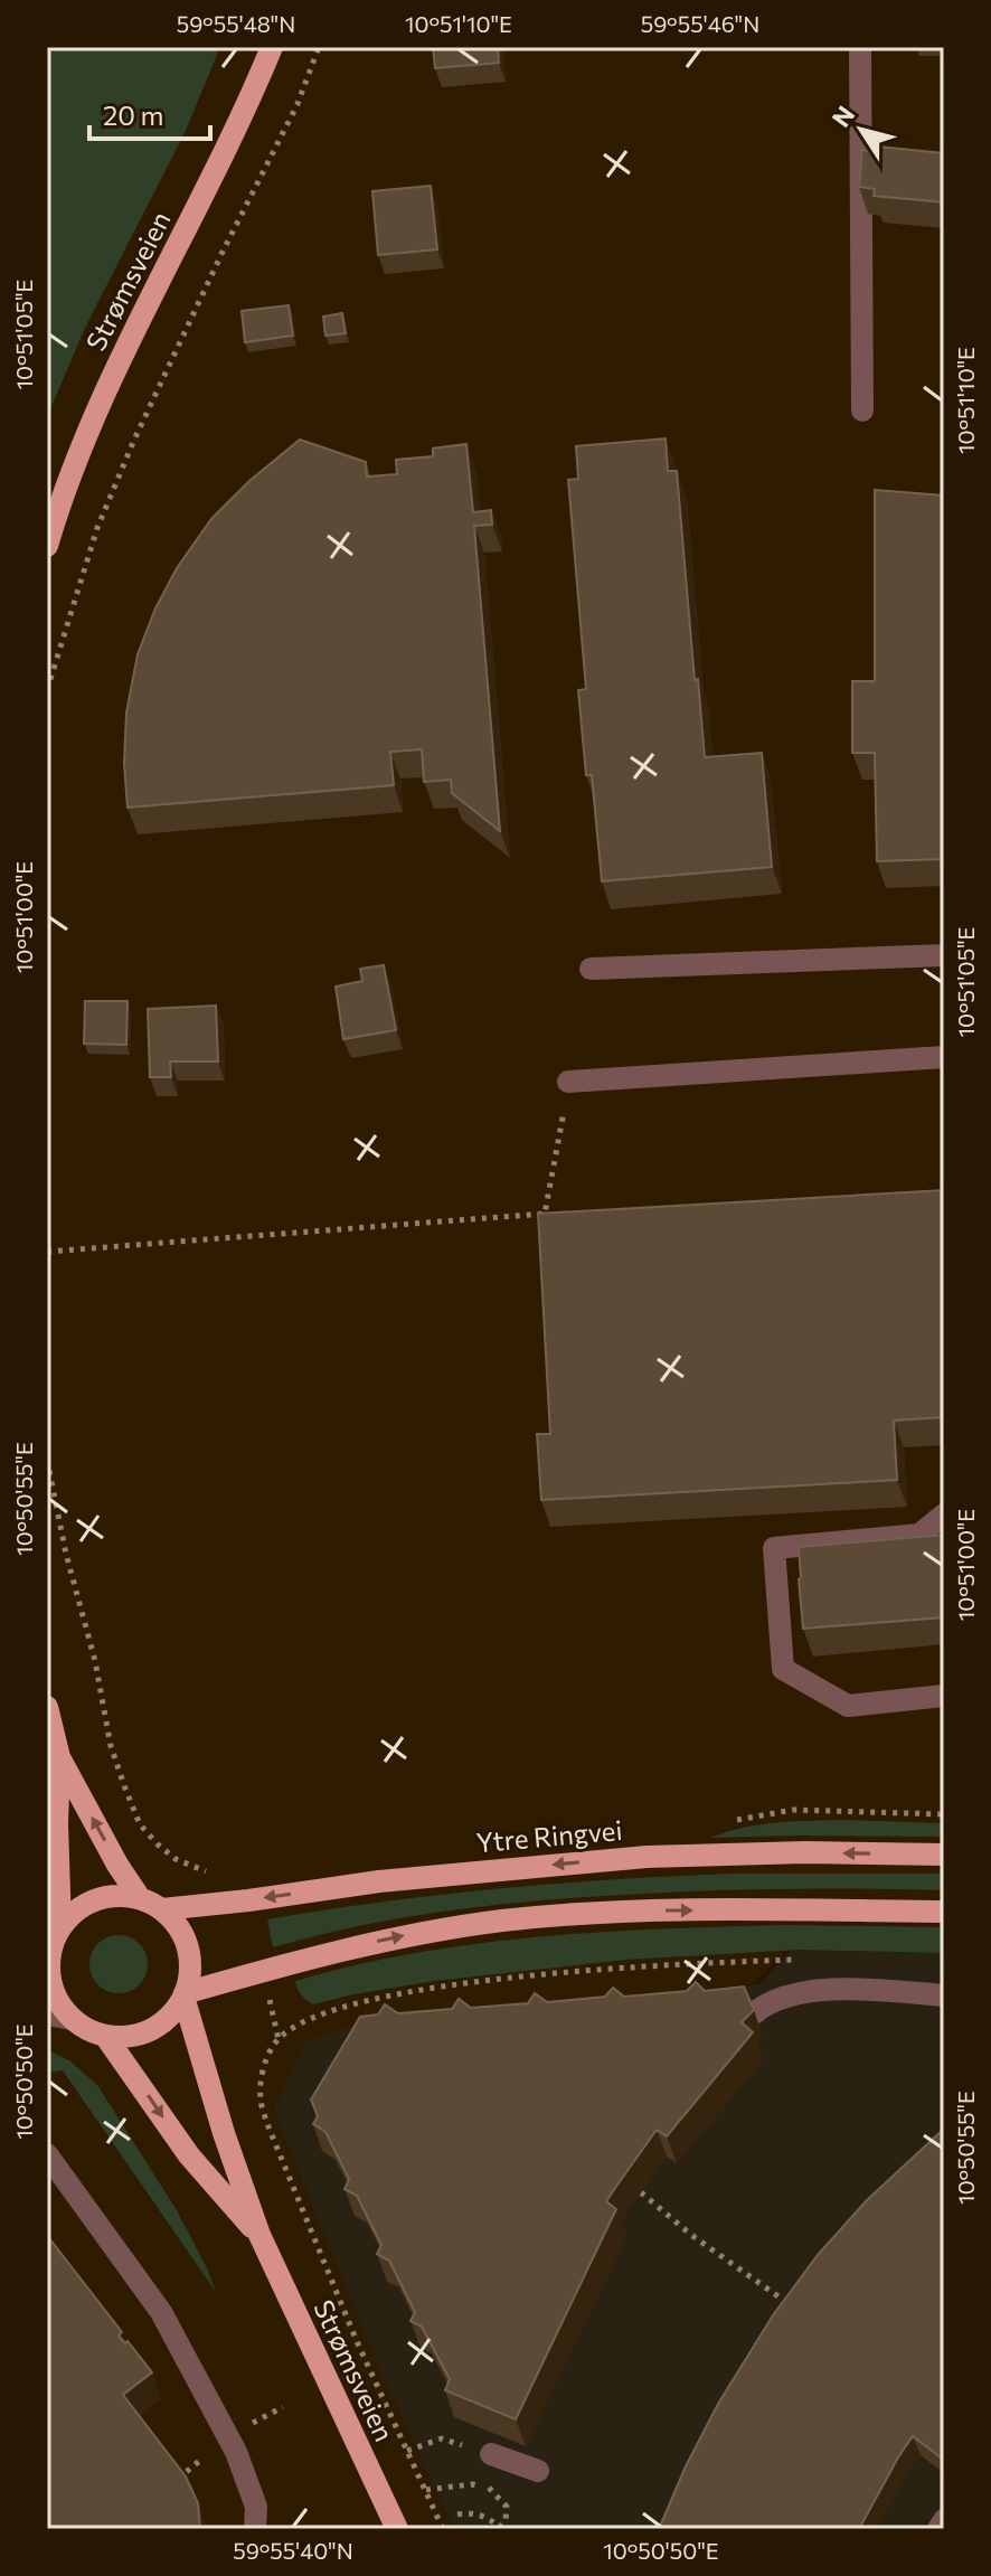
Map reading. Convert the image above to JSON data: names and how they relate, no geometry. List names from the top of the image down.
{
  "streets": {
    "main road": ["Strømsveien", "Ytre Ringvei"]
  },
  "crossings": [
    ["Strømsveien", "Ytre Ringvei"]
  ],
  "scale_bar": "20 m",
  "north": "top left",
  "coordinates": [
    "59°55'48\"N",
    "10°51'10\"E",
    "59°55'46\"N",
    "10°51'05\"E",
    "10°51'00\"E",
    "10°50'55\"E",
    "10°50'50\"E",
    "59°55'40\"N"
  ]
}
